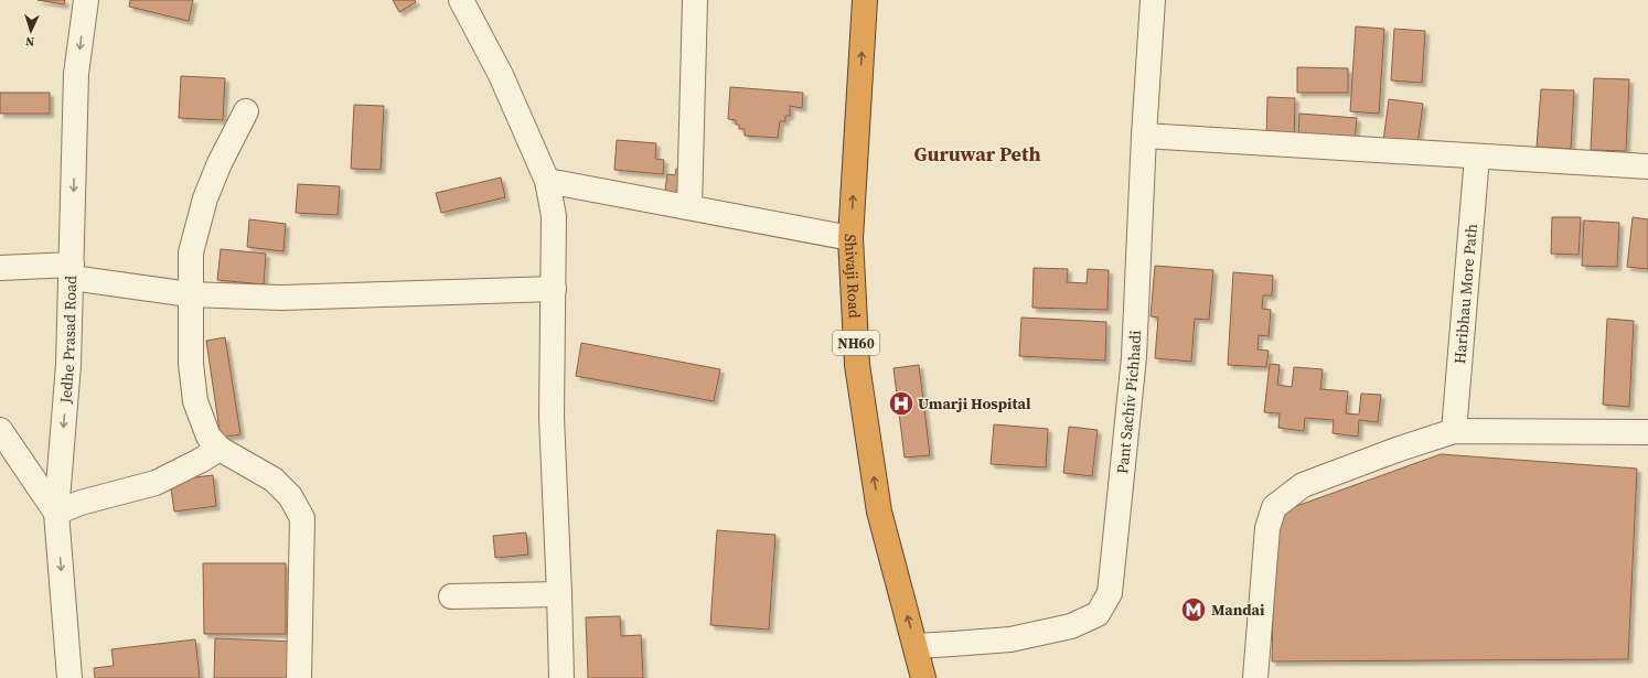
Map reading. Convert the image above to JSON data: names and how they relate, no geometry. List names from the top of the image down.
{
  "streets": {
    "highway": ["Shivaji Road", "NH60"],
    "street": ["Haribhau More Path", "Jedhe Prasad Road", "Pant Sachiv Pichhadi"]
  },
  "crossings": [
    ["Shivaji Road", "Pant Sachiv Pichhadi"]
  ],
  "one_way": ["Shivaji Road"],
  "districts": ["Guruwar Peth"],
  "places": {
    "hospital": ["Umarji Hospital"],
    "metro station": ["Mandai"]
  },
  "north": "bottom"
}
